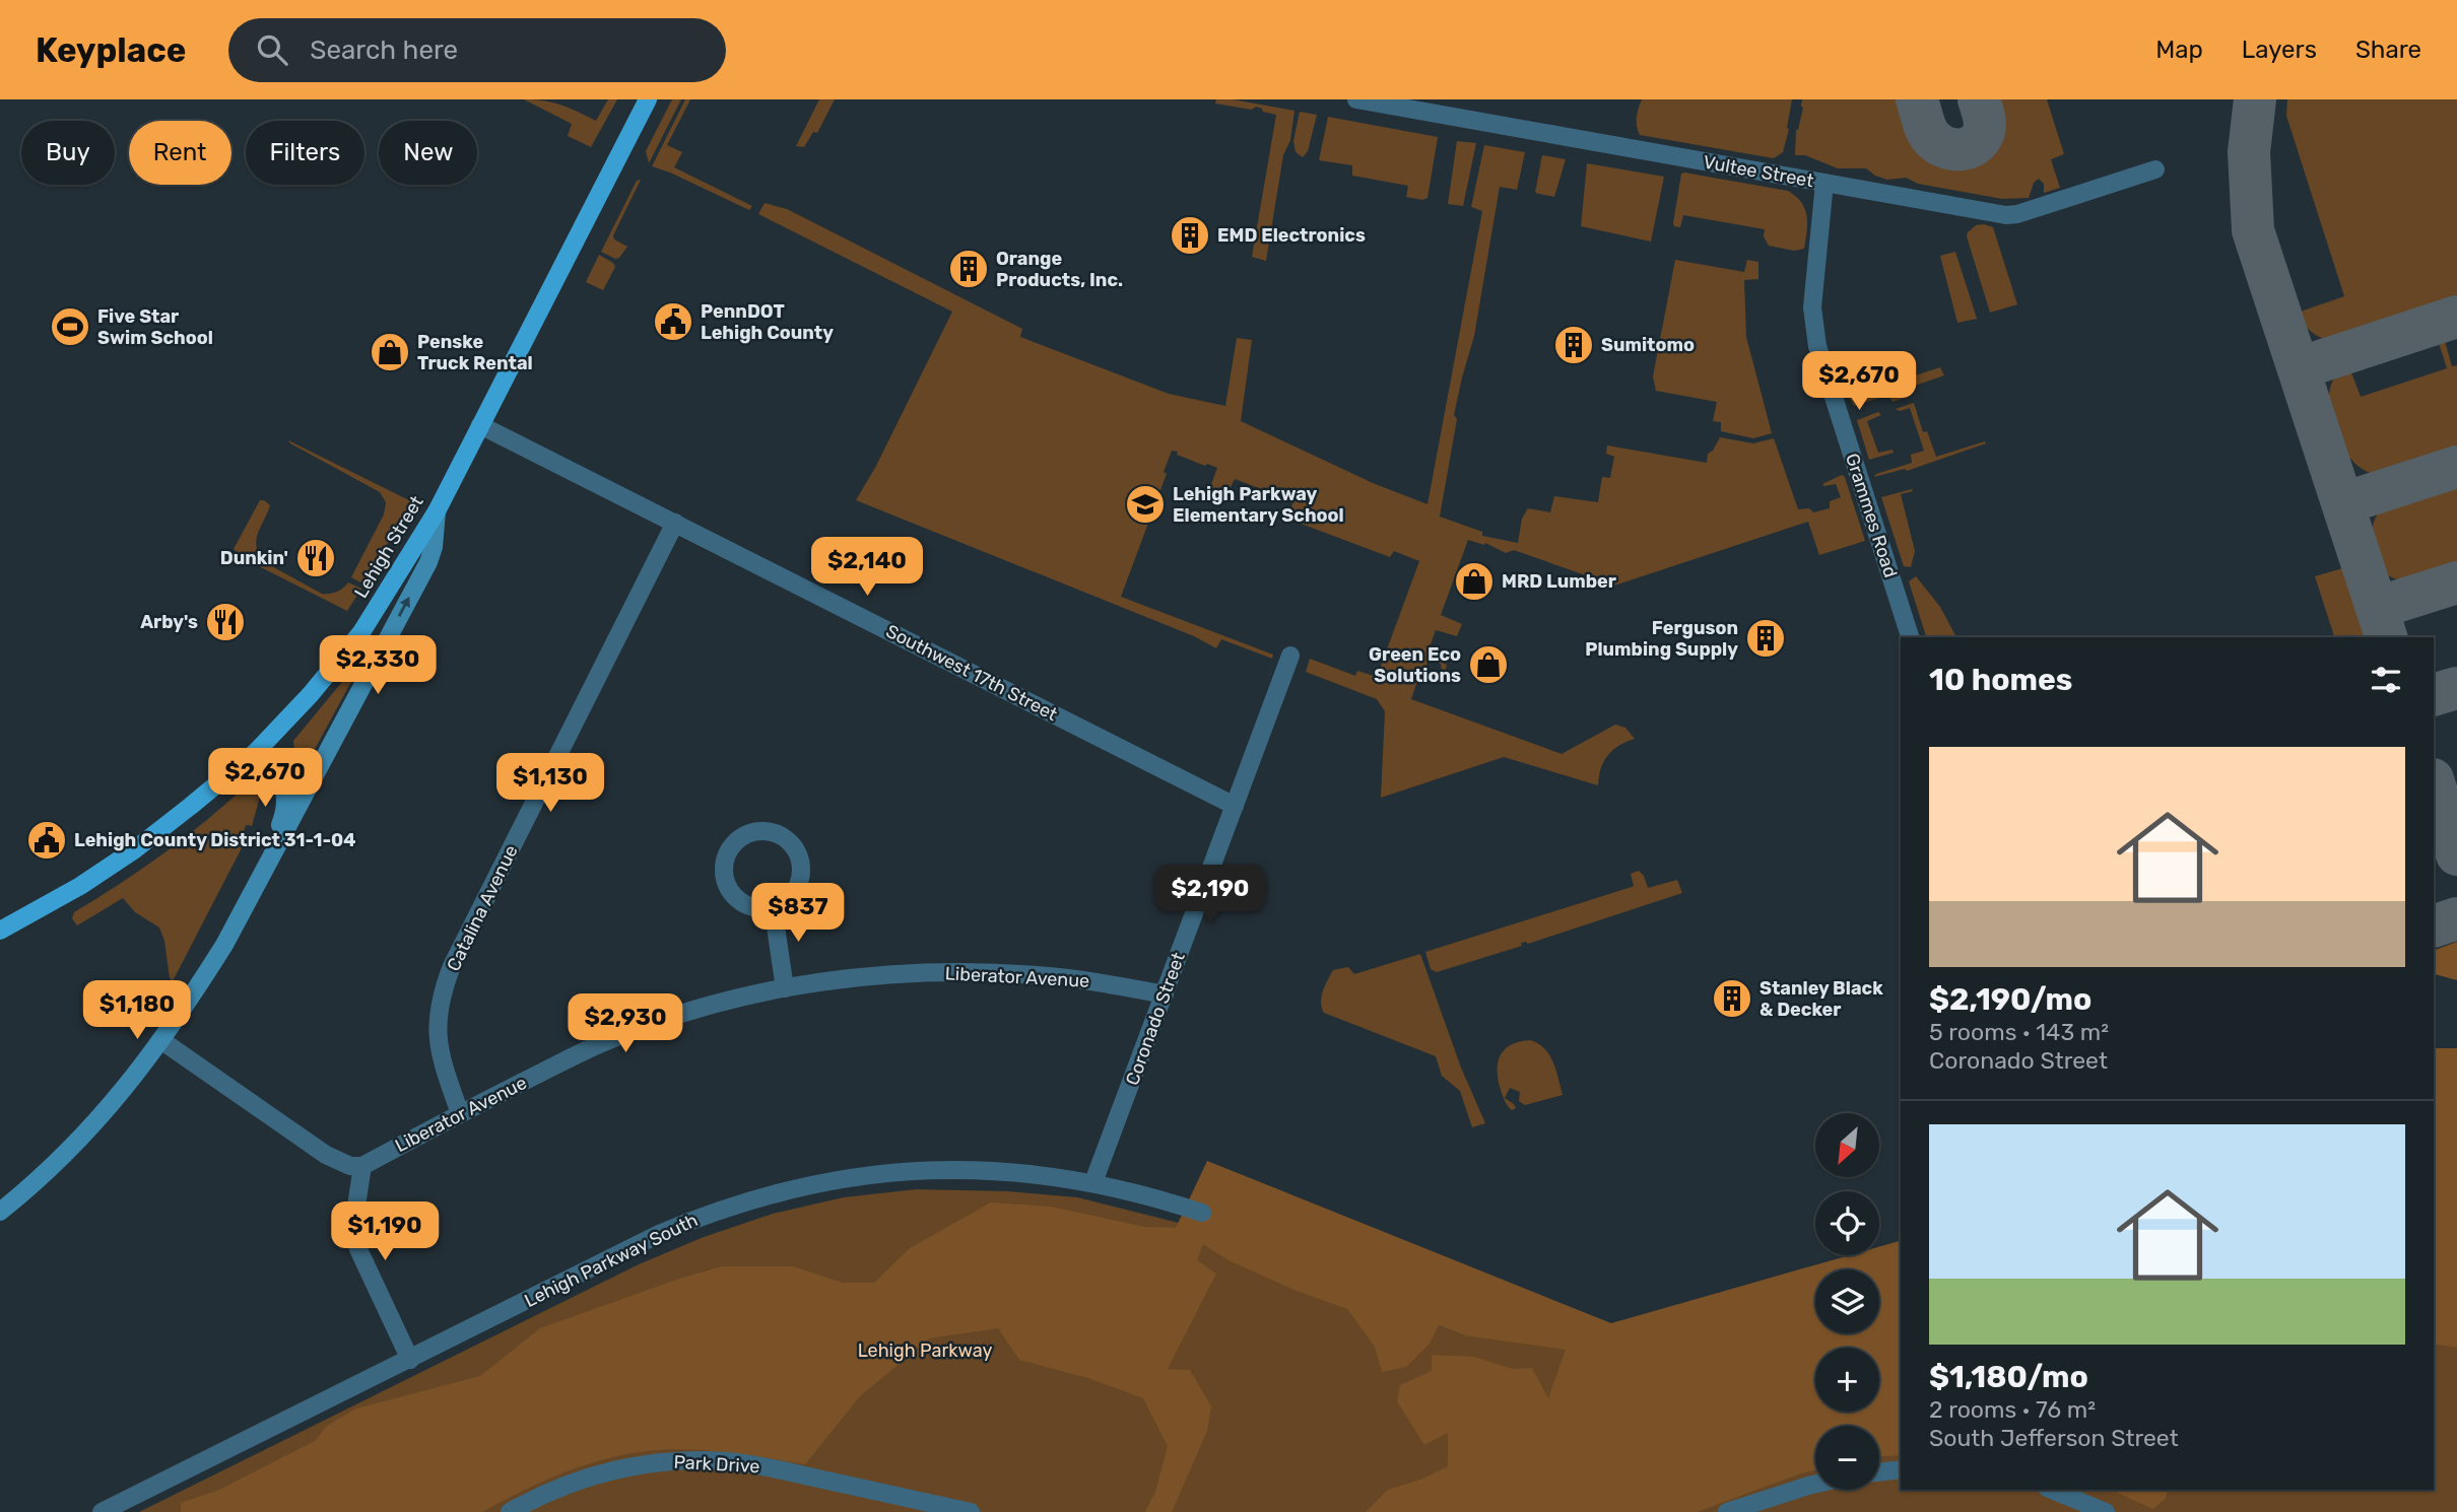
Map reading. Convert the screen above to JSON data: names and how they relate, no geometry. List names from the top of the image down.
{
  "streets": {
    "main road": ["Lehigh Street"],
    "street": [
      "Vultee Street",
      "Grammes Road",
      "Southwest 17th Street",
      "Catalina Avenue",
      "Liberator Avenue",
      "Coronado Street",
      "Lehigh Parkway South",
      "Park Drive"
    ]
  },
  "crossings": [
    ["Vultee Street", "Grammes Road"],
    ["Lehigh Street", "Southwest 17th Street"],
    ["Southwest 17th Street", "Catalina Avenue"],
    ["Southwest 17th Street", "Coronado Street"],
    ["Catalina Avenue", "Liberator Avenue"],
    ["Liberator Avenue", "Coronado Street"],
    ["Coronado Street", "Lehigh Parkway South"]
  ],
  "parks": ["Lehigh Parkway"],
  "places": {
    "building": [
      "EMD Electronics",
      "Orange Products, Inc.",
      "Sumitomo",
      "Ferguson Plumbing Supply",
      "Stanley Black & Decker"
    ],
    "public building": ["PennDOT Lehigh County", "Lehigh County District 31-1-04"],
    "sports": ["Five Star Swim School"],
    "shop": ["Penske Truck Rental", "MRD Lumber", "Green Eco Solutions"],
    "school or university": ["Lehigh Parkway Elementary School"],
    "restaurant": ["Dunkin'", "Arby's"]
  },
  "north": "bottom left",
  "page": {
    "header": "Keyplace",
    "search": "Search here",
    "nav": ["Map", "Layers", "Share"],
    "chip": [
      "Buy",
      "Rent",
      "Filters",
      "New"
    ],
    "price": [
      "$2,670",
      "$2,140",
      "$2,330",
      "$2,670",
      "$1,130",
      "$2,190",
      "$837",
      "$1,180",
      "$2,930",
      "$1,190"
    ],
    "heading": "10 homes",
    "list": [
      {
        "name": "$2,190/mo",
        "note": "5 rooms · 143 m² · Coronado Street"
      },
      {
        "name": "$1,180/mo",
        "note": "2 rooms · 76 m² · South Jefferson Street"
      }
    ],
    "map_buttons": ["+", "−"]
  }
}
